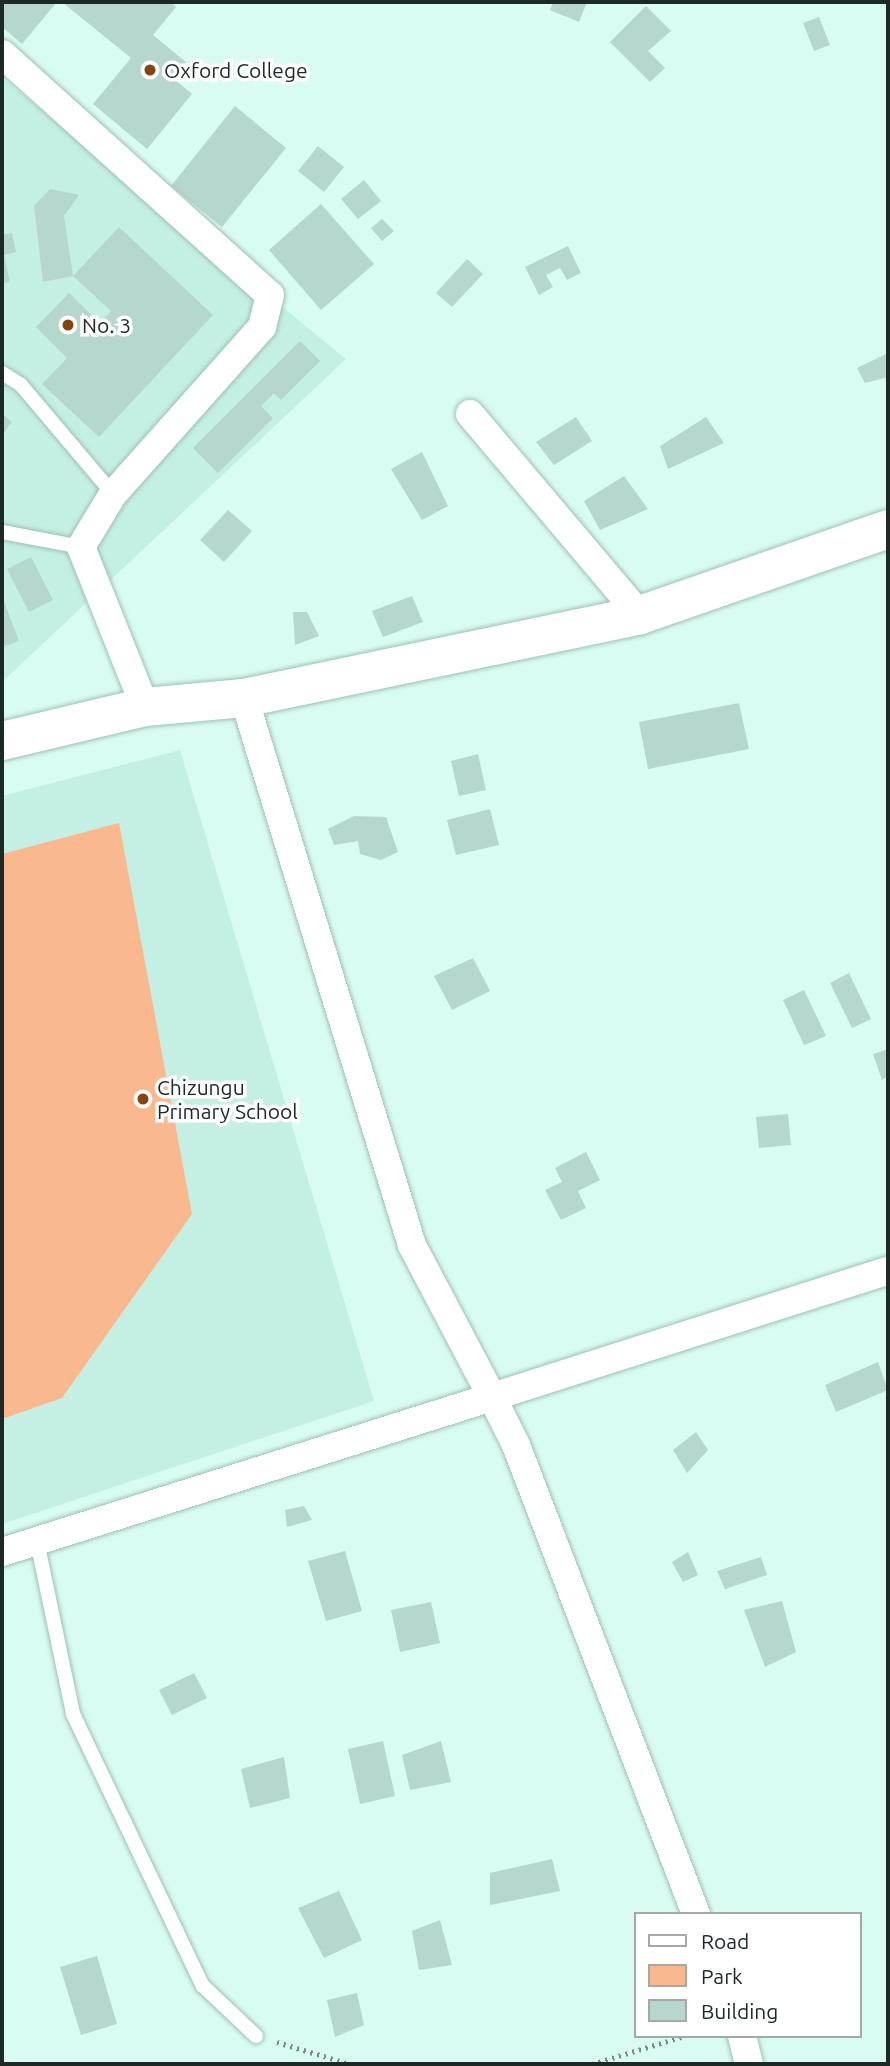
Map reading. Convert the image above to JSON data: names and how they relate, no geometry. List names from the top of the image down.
{
  "places": ["Oxford College", "No. 3", "Chizungu Primary School"],
  "legend": ["Road", "Park", "Building"]
}
